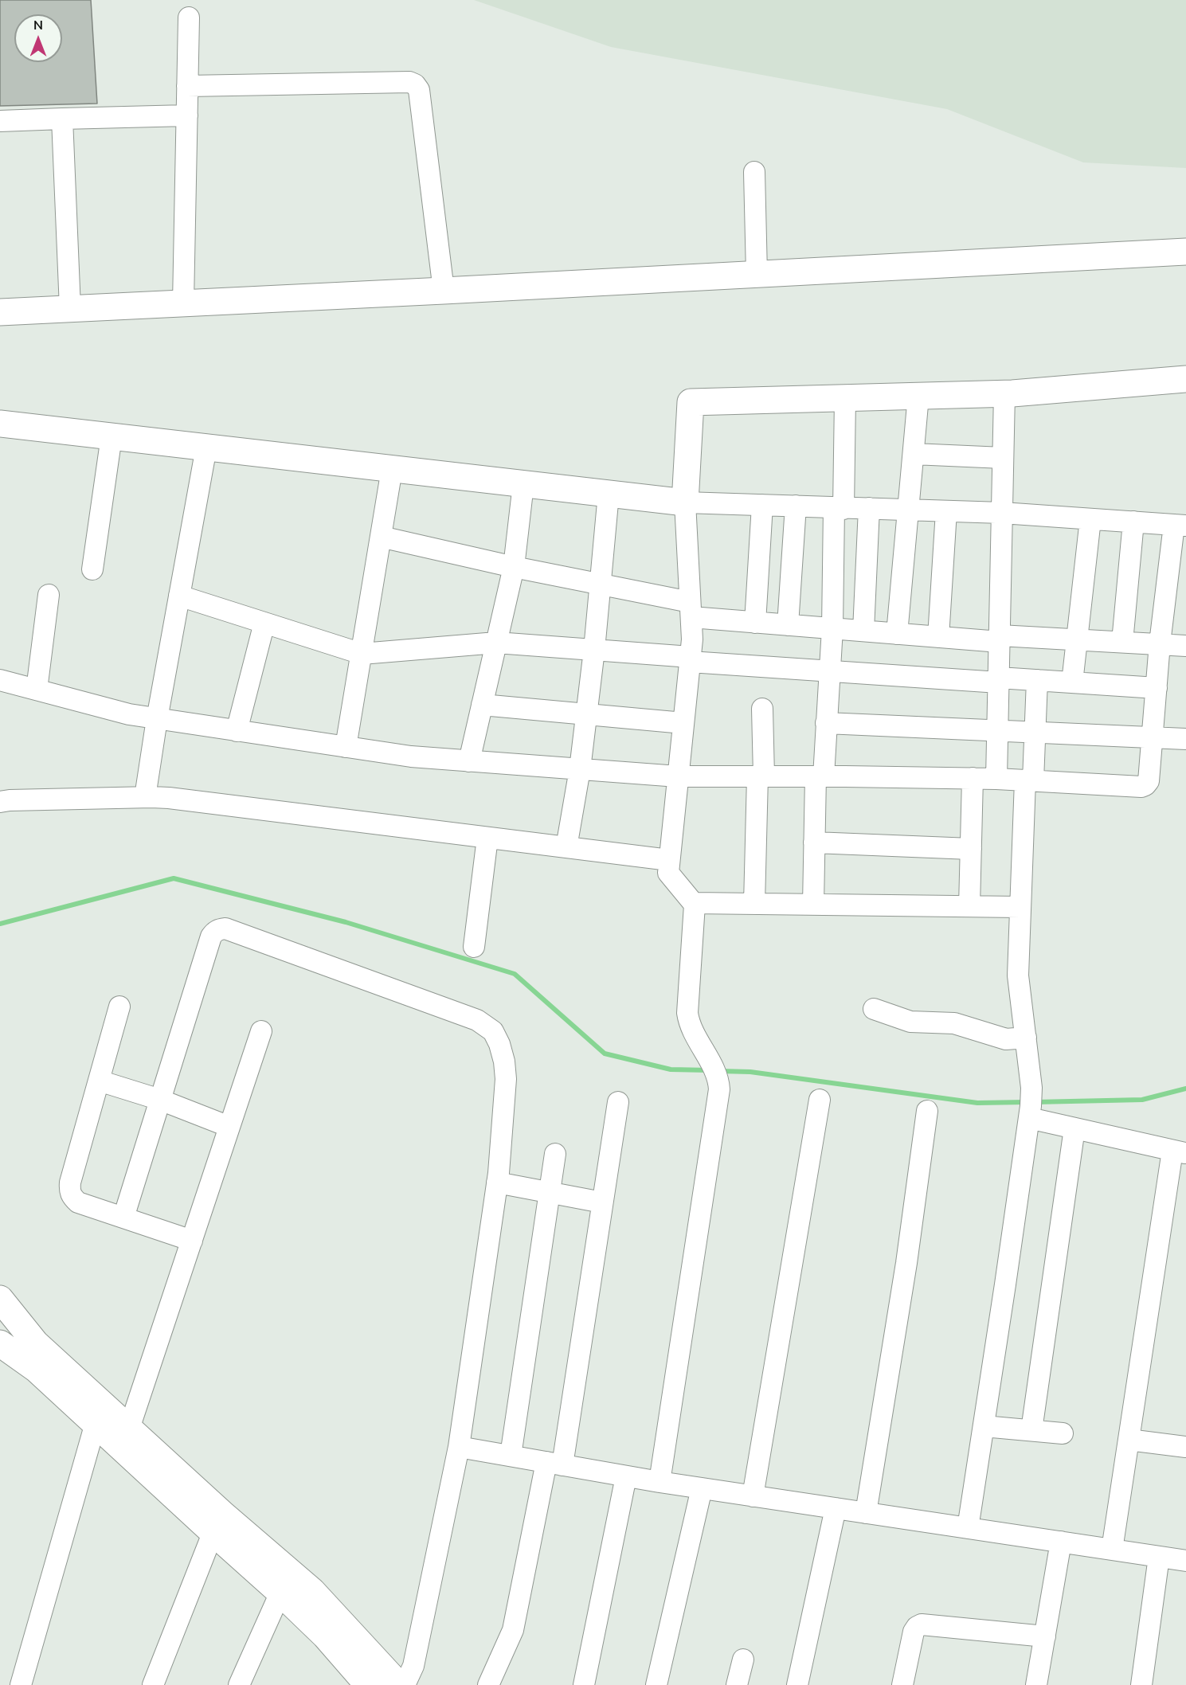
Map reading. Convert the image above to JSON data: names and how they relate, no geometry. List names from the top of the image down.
{
  "north": "top"
}
